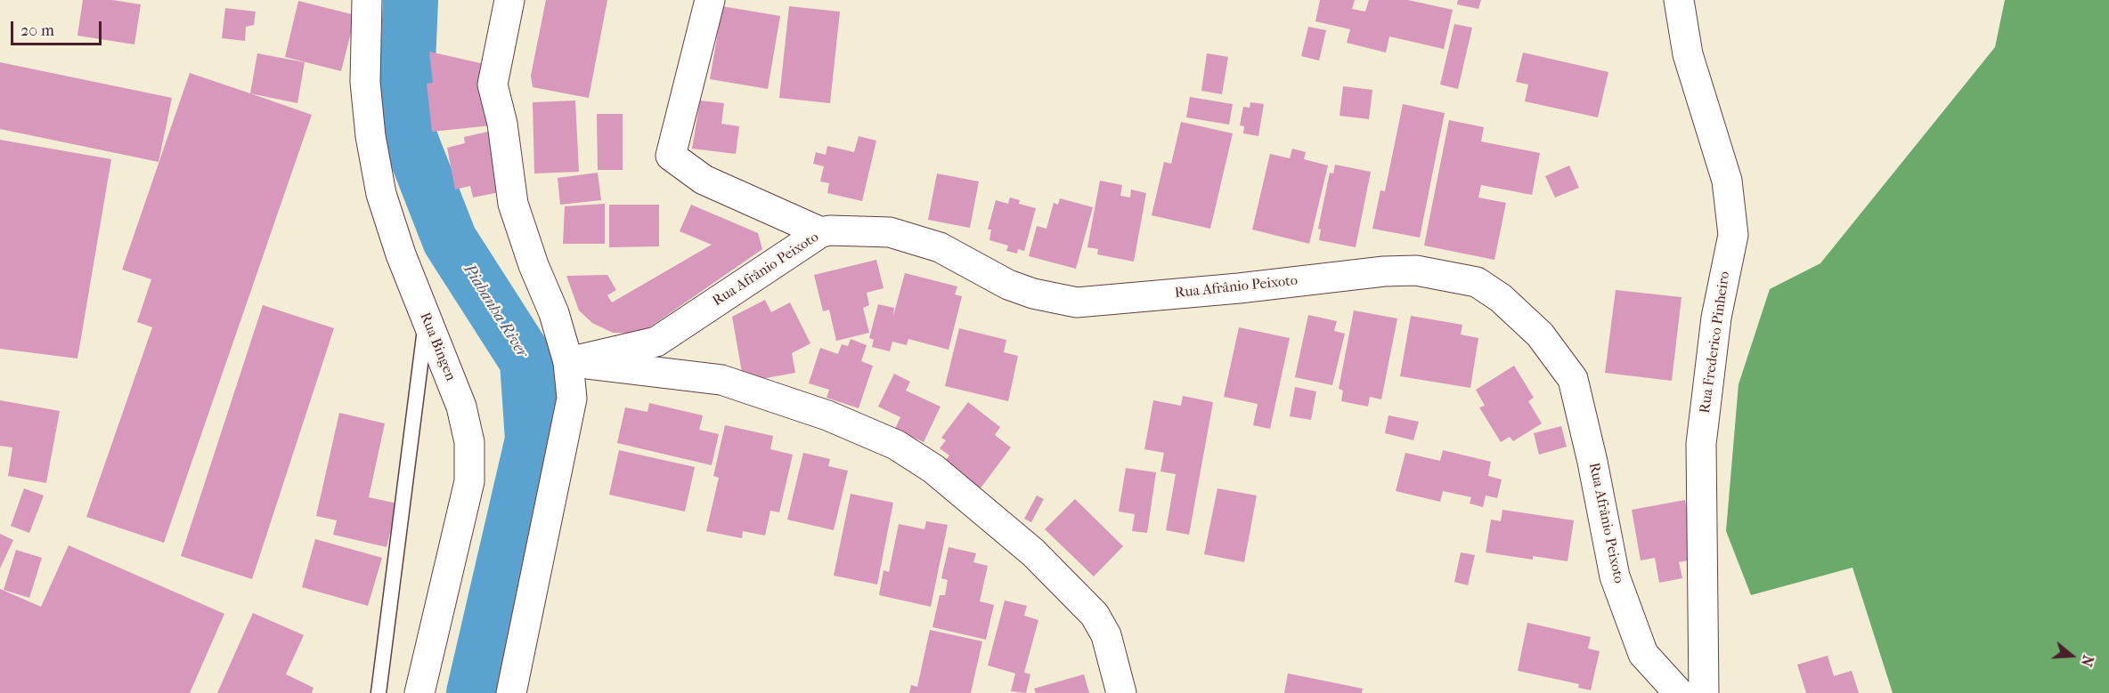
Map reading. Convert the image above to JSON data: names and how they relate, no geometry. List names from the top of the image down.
{
  "streets": {
    "street": ["Rua Afrânio Peixoto", "Rua Frederico Pinheiro", "Rua Bingen"]
  },
  "water": ["Piabanha River"],
  "scale_bar": "20 m",
  "north": "right"
}
